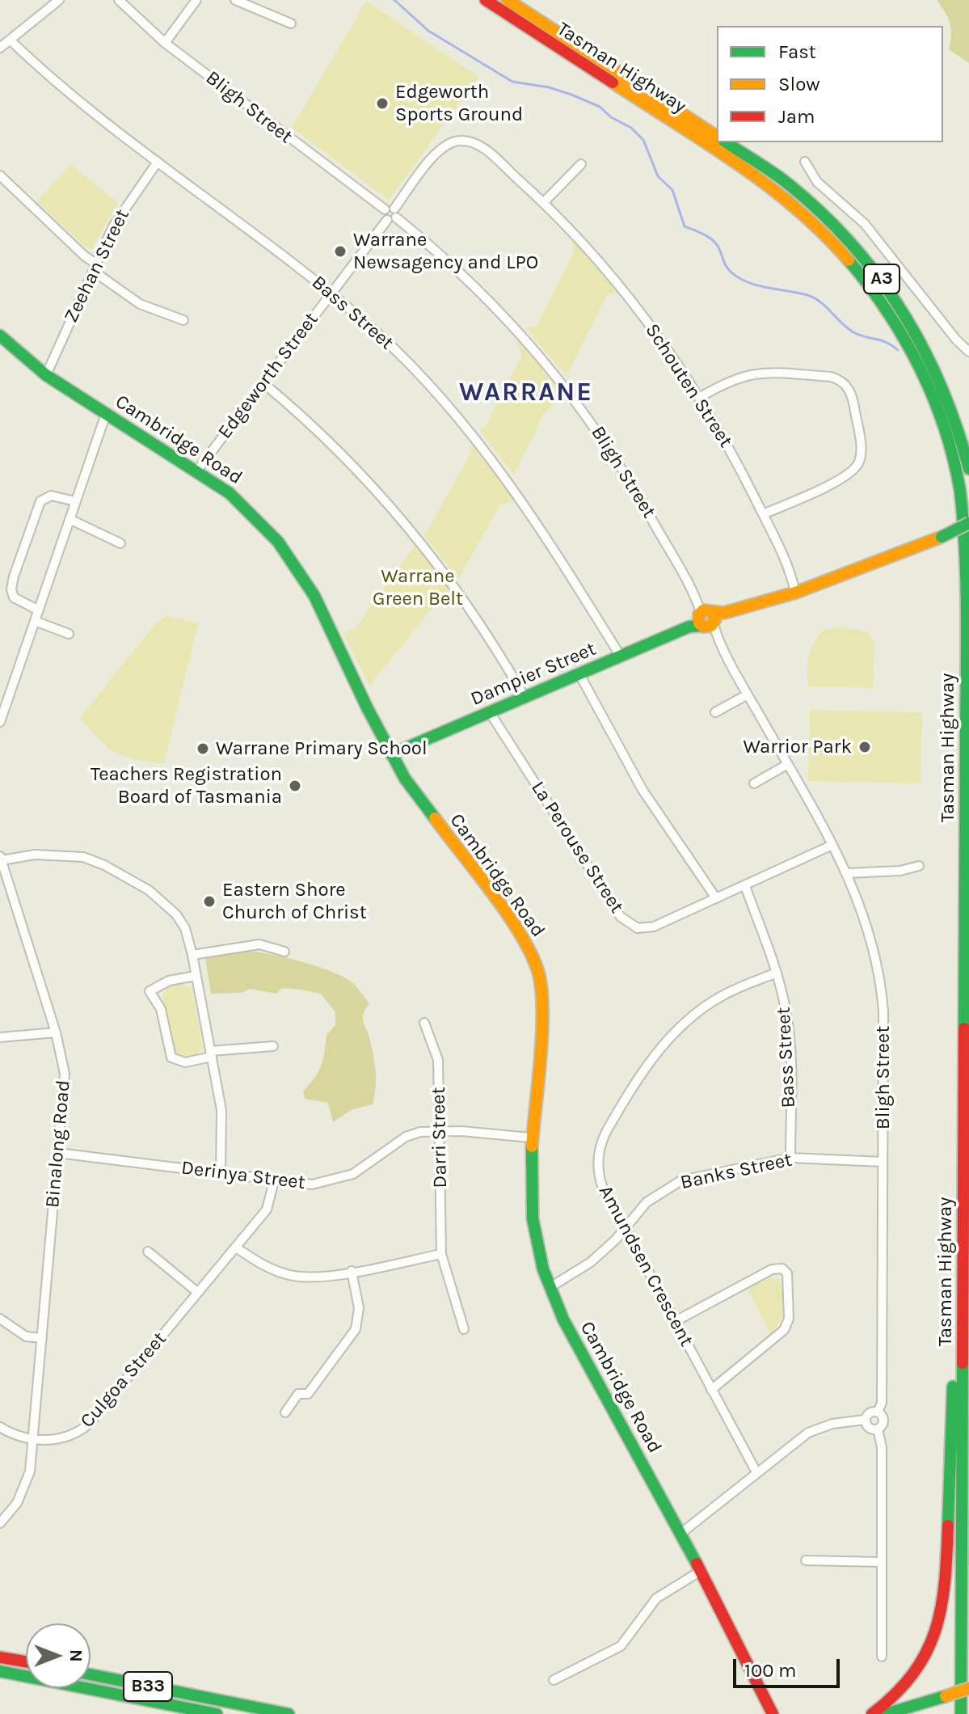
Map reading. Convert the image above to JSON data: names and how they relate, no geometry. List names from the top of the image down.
{
  "streets": {
    "main road": [
      "Tasman Highway",
      "A3",
      "Cambridge Road",
      "Dampier Street",
      "B33"
    ],
    "street": [
      "Bligh Street",
      "Zeehan Street",
      "Bass Street",
      "Edgeworth Street",
      "Schouten Street",
      "La Perouse Street",
      "Darri Street",
      "Binalong Road",
      "Banks Street",
      "Derinya Street",
      "Amundsen Crescent",
      "Culgoa Street"
    ]
  },
  "crossings": [
    ["Bligh Street", "Edgeworth Street"],
    ["Bligh Street", "Dampier Street"],
    ["Bligh Street", "La Perouse Street"],
    ["Bligh Street", "Banks Street"],
    ["Zeehan Street", "Bass Street"],
    ["Zeehan Street", "Cambridge Road"],
    ["Bass Street", "Edgeworth Street"],
    ["Bass Street", "Dampier Street"],
    ["Bass Street", "La Perouse Street"],
    ["Bass Street", "Banks Street"],
    ["Bass Street", "Amundsen Crescent"],
    ["Edgeworth Street", "Schouten Street"],
    ["Edgeworth Street", "Cambridge Road"],
    ["Schouten Street", "Dampier Street"],
    ["Cambridge Road", "Dampier Street"],
    ["Cambridge Road", "Banks Street"],
    ["Cambridge Road", "Derinya Street"],
    ["Dampier Street", "La Perouse Street"],
    ["Darri Street", "Derinya Street"],
    ["Binalong Road", "Derinya Street"],
    ["Binalong Road", "Culgoa Street"],
    ["Banks Street", "Amundsen Crescent"],
    ["Derinya Street", "Culgoa Street"]
  ],
  "districts": ["WARRANE"],
  "parks": ["Warrane Green Belt"],
  "places": [
    "Edgeworth Sports Ground",
    "Warrane Newsagency and LPO",
    "Warrior Park",
    "Warrane Primary School",
    "Teachers Registration Board of Tasmania",
    "Eastern Shore Church of Christ"
  ],
  "legend": ["Fast", "Slow", "Jam"],
  "scale_bar": "100 m",
  "north": "right"
}
